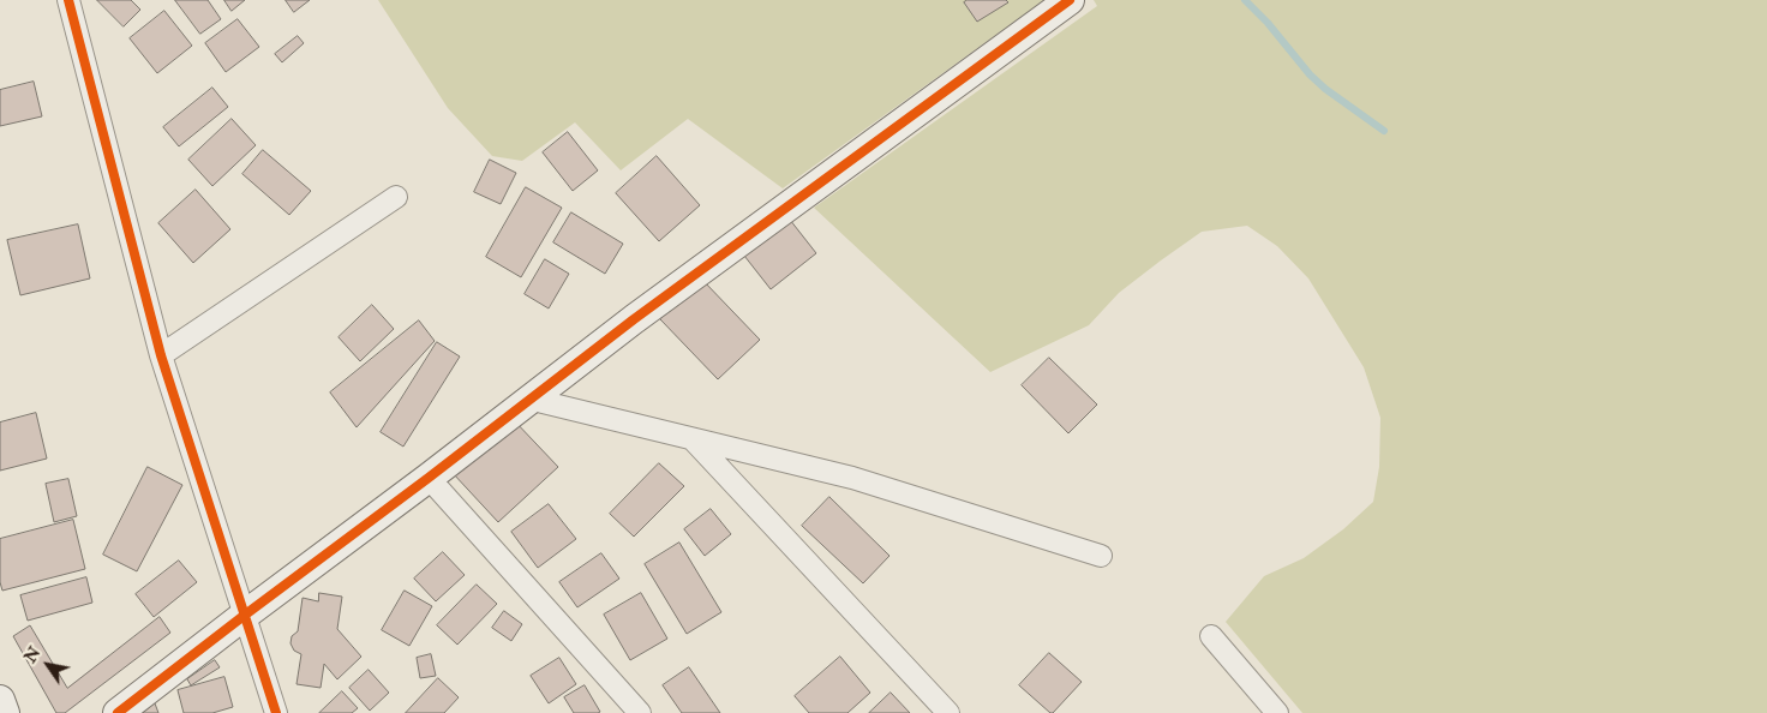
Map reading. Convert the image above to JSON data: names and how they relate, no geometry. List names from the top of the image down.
{
  "north": "top left"
}
